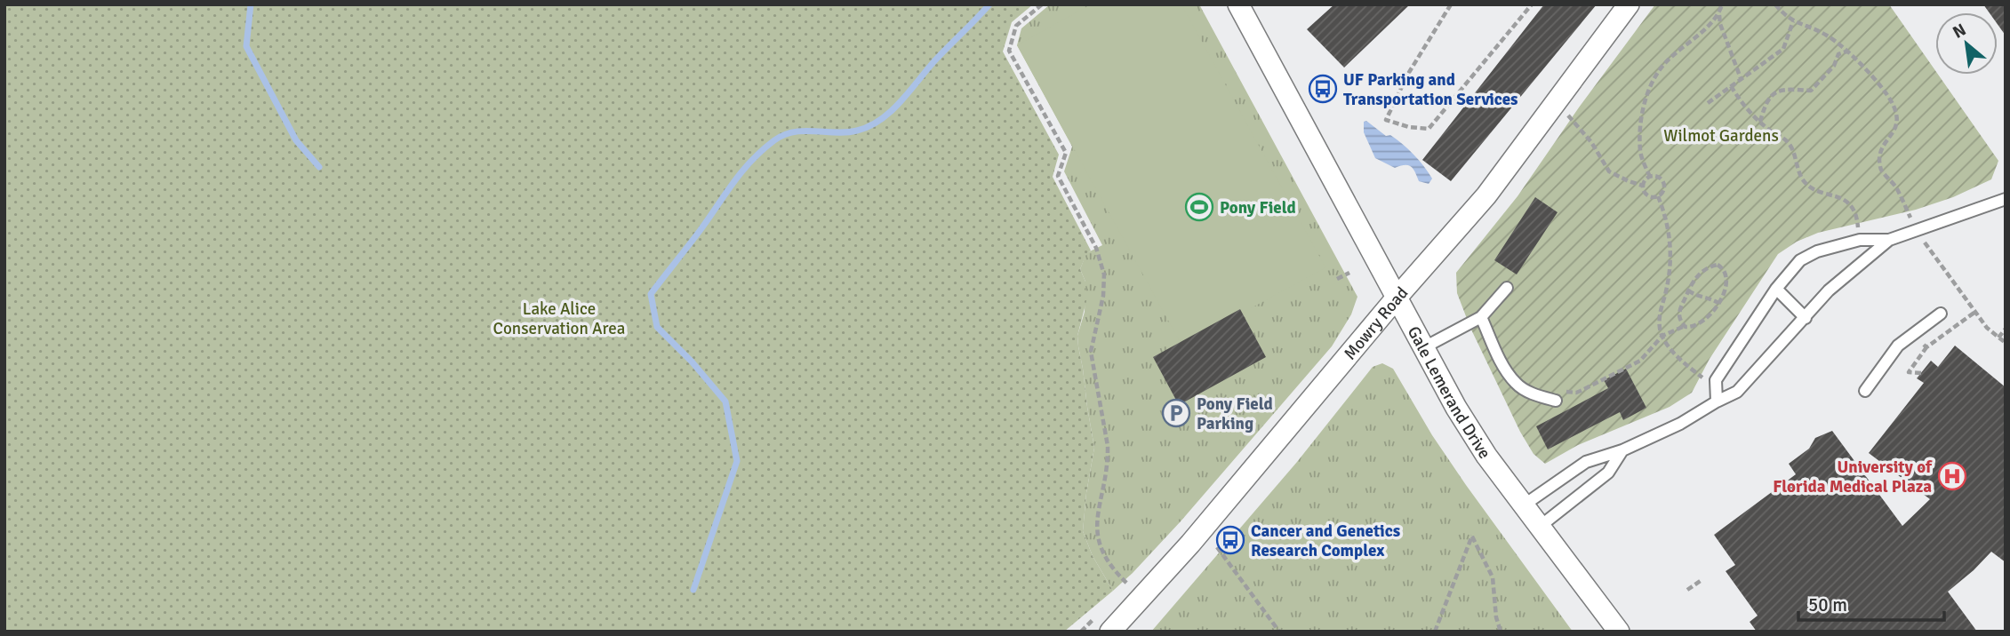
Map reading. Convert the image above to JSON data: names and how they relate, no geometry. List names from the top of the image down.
{
  "streets": {
    "street": ["Mowry Road", "Gale Lemerand Drive"]
  },
  "crossings": [
    ["Mowry Road", "Gale Lemerand Drive"]
  ],
  "parks": ["Wilmot Gardens", "Lake Alice Conservation Area"],
  "places": {
    "bus stop": ["UF Parking and Transportation Services", "Cancer and Genetics Research Complex"],
    "sports": ["Pony Field"],
    "parking": ["Pony Field Parking"],
    "hospital": ["University of Florida Medical Plaza"]
  },
  "scale_bar": "50 m",
  "north": "top left"
}
